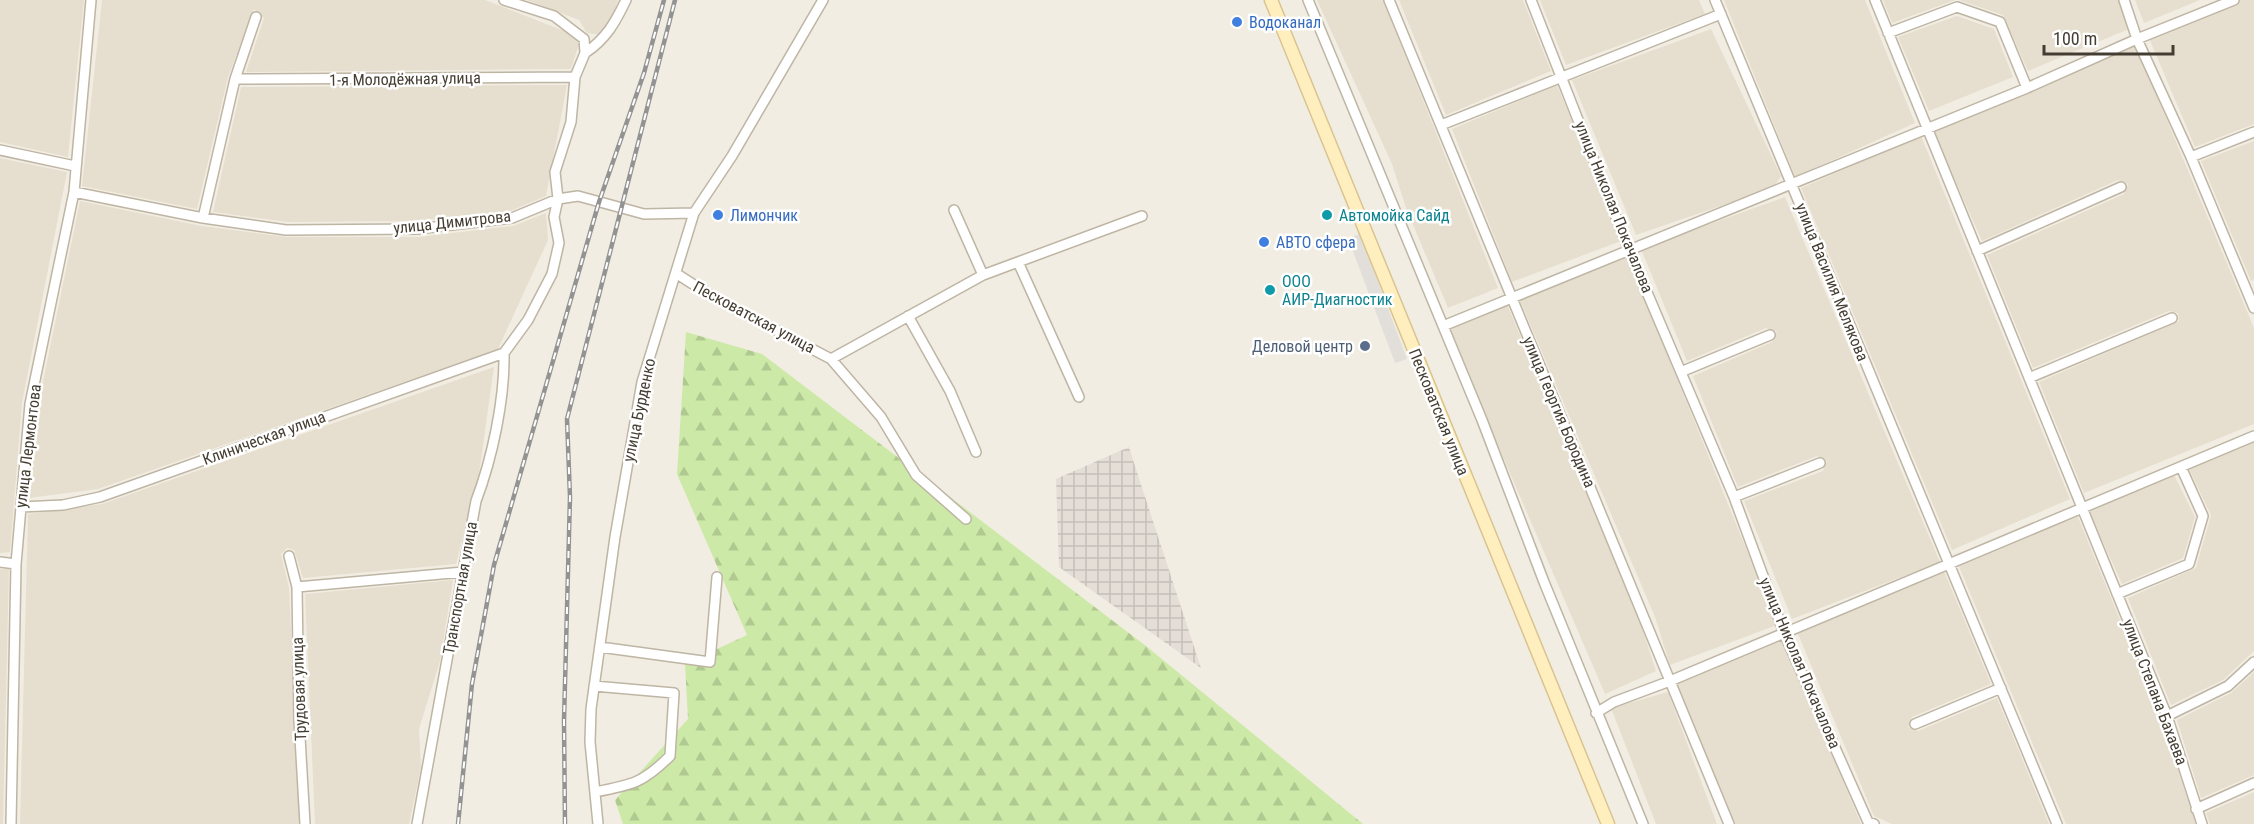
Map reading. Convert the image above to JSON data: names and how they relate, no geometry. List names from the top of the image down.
{
  "streets": {
    "main road": ["Песковатская улица"],
    "street": [
      "1-я Молодёжная улица",
      "улица Николая Покачалова",
      "улица Димитрова",
      "улица Василия Мелякова",
      "улица Бурденко",
      "улица Георгия Бородина",
      "Клиническая улица",
      "улица Лермонтова",
      "Транспортная улица",
      "Трудовая улица",
      "улица Степана Бахаева"
    ]
  },
  "crossings": [
    ["улица Димитрова", "улица Бурденко"],
    ["улица Димитрова", "улица Лермонтова"],
    ["Песковатская улица", "улица Бурденко"],
    ["Клиническая улица", "улица Лермонтова"],
    ["Клиническая улица", "Транспортная улица"]
  ],
  "places": [
    "Водоканал",
    "Лимончик",
    "Автомойка Сайд",
    "АВТО сфера",
    "ООО АИР-Диагностик",
    "Деловой центр"
  ],
  "scale_bar": "100 m"
}
